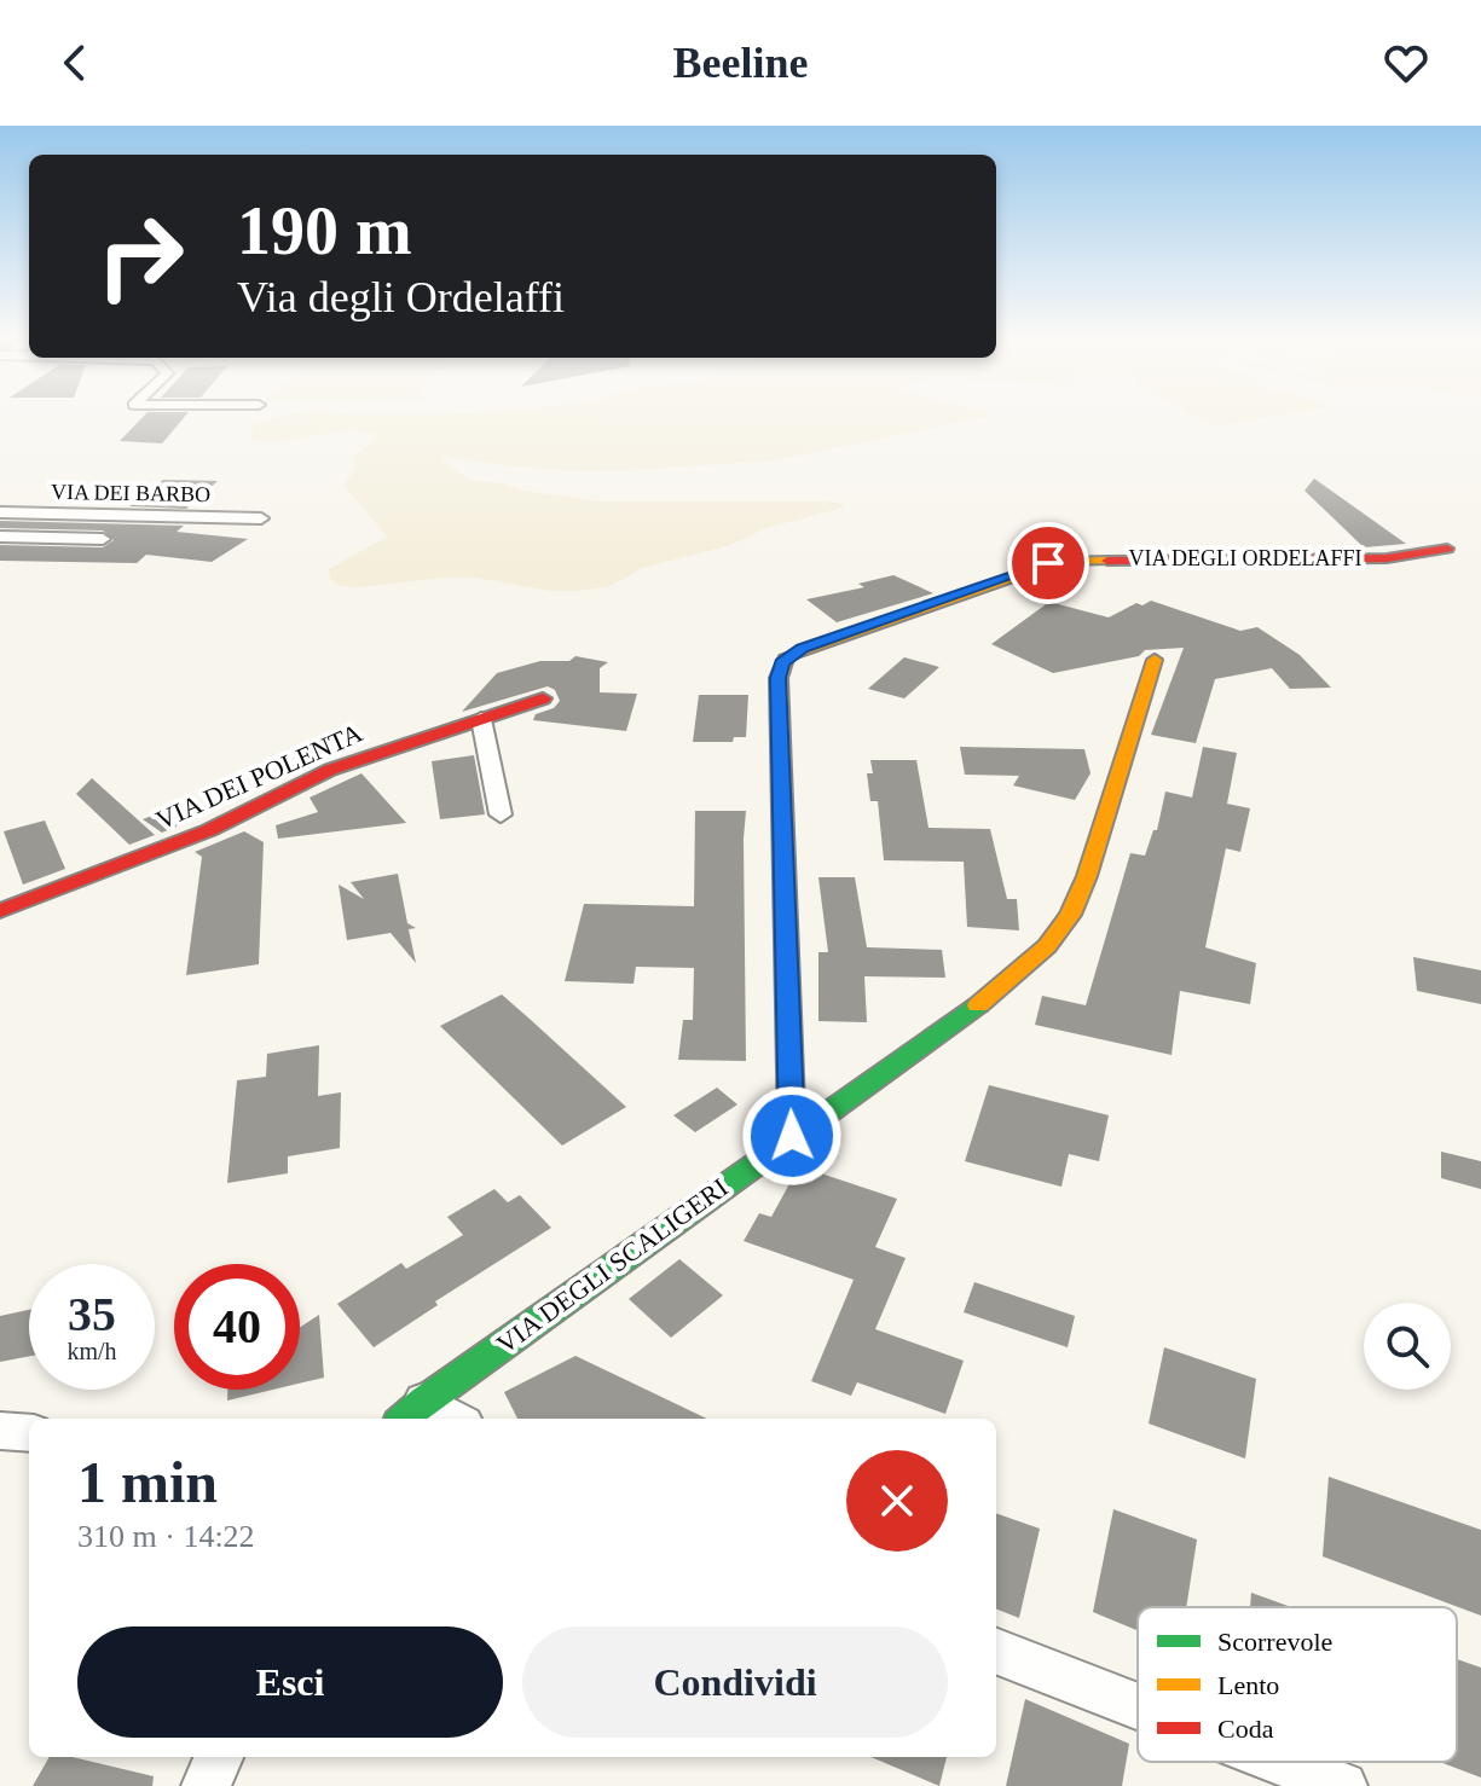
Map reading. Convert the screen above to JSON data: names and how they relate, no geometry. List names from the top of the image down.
{
  "streets": {
    "street": [
      "VIA DEI BARBO",
      "VIA DEGLI ORDELAFFI",
      "VIA DEI POLENTA",
      "VIA DEGLI SCALIGERI"
    ]
  },
  "crossings": [
    ["VIA DEGLI ORDELAFFI", "VIA DEGLI SCALIGERI"]
  ],
  "legend": ["Scorrevole", "Lento", "Coda"],
  "page": {
    "header": "Beeline",
    "turn": ["190 m", "Via degli Ordelaffi"],
    "speed": "35 km/h",
    "limit": "40",
    "heading": ["1 min", "310 m · 14:22"],
    "buttons": ["Esci", "Condividi"]
  }
}
